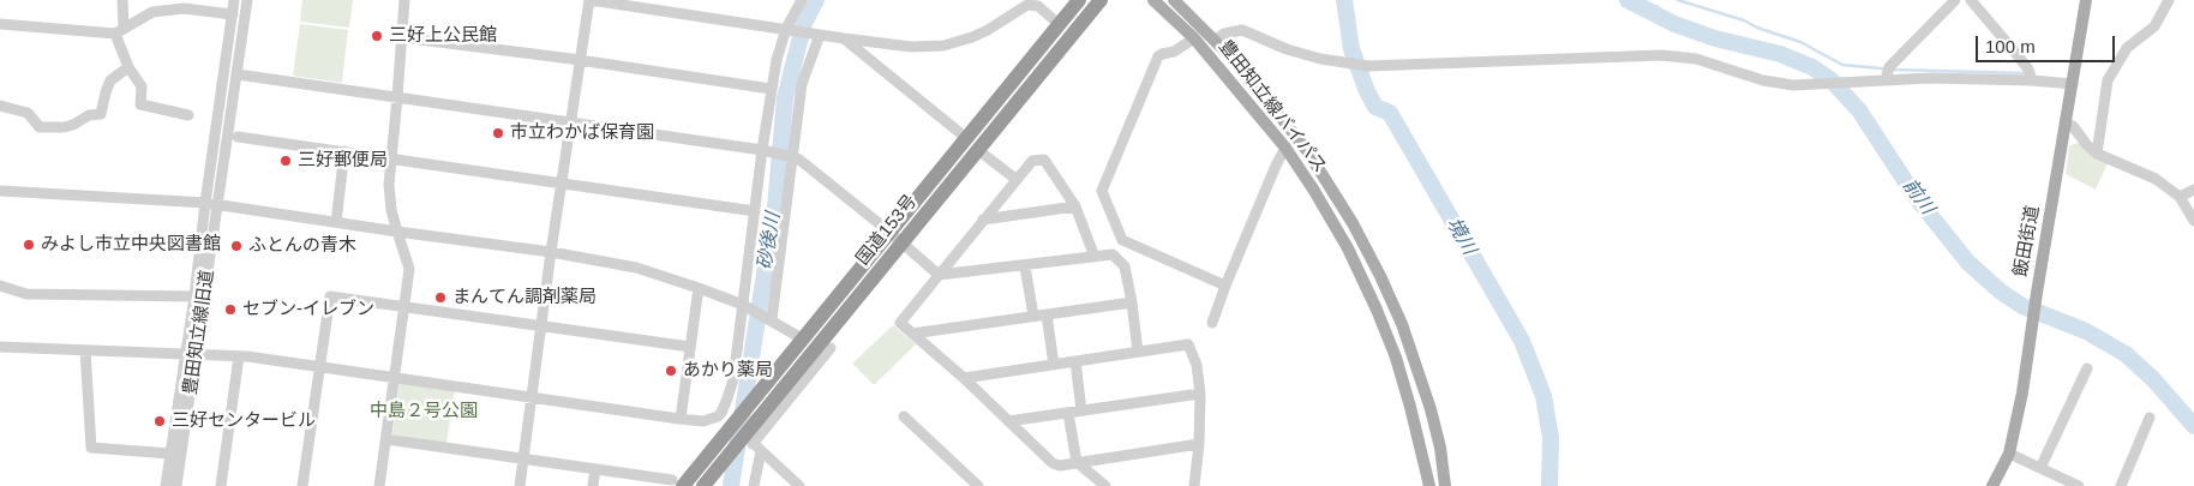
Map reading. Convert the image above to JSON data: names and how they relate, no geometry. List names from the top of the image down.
{
  "streets": {
    "highway": ["国道153号"],
    "main road": ["豊田知立線バイパス", "飯田街道"],
    "street": ["豊田知立線旧道"]
  },
  "water": ["前川", "境川", "砂後川"],
  "parks": ["中島２号公園"],
  "places": [
    "三好上公民館",
    "市立わかば保育園",
    "三好郵便局",
    "みよし市立中央図書館",
    "ふとんの青木",
    "まんてん調剤薬局",
    "セブン-イレブン",
    "あかり薬局",
    "三好センタービル"
  ],
  "scale_bar": "100 m"
}
